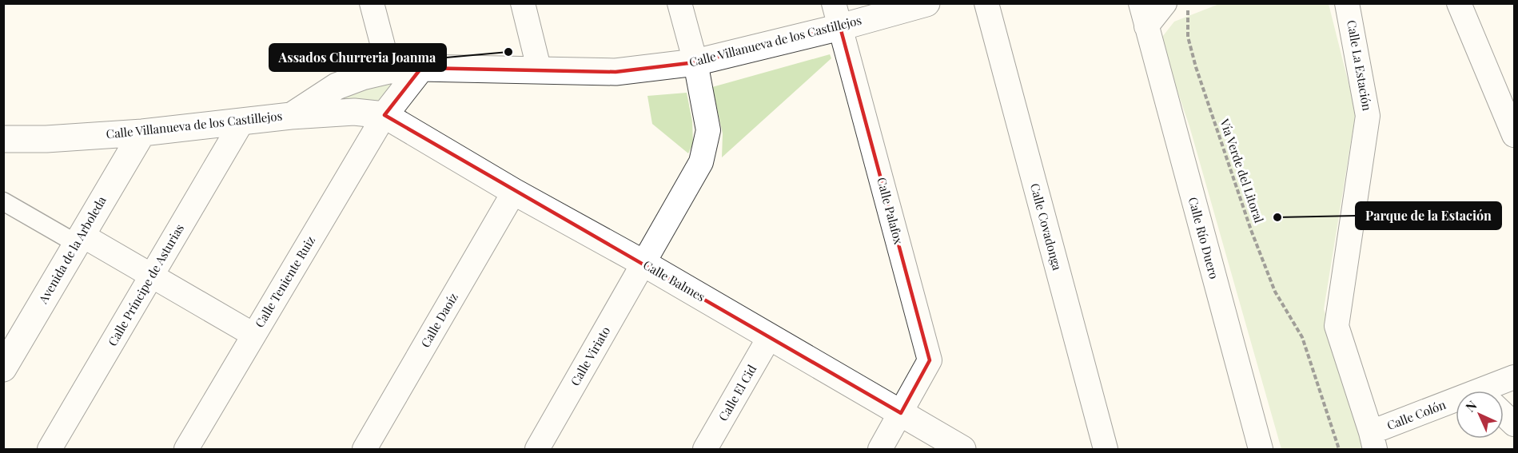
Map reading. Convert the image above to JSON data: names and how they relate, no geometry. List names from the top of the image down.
{
  "streets": {
    "street": [
      "Calle Villanueva de los Castillejos",
      "Calle La Estación",
      "Calle Palafox",
      "Calle Covadonga",
      "Calle Río Duero",
      "Avenida de la Arboleda",
      "Calle Balmes",
      "Calle Teniente Ruiz",
      "Calle Príncipe de Asturias",
      "Calle Daoíz",
      "Calle Viriato",
      "Calle El Cid",
      "Calle Colón"
    ],
    "path": ["Vía Verde del Litoral"]
  },
  "crossings": [
    ["Calle Villanueva de los Castillejos", "Calle Palafox"],
    ["Calle Villanueva de los Castillejos", "Avenida de la Arboleda"],
    ["Calle Villanueva de los Castillejos", "Calle Balmes"],
    ["Calle Villanueva de los Castillejos", "Calle Teniente Ruiz"],
    ["Calle Villanueva de los Castillejos", "Calle Príncipe de Asturias"],
    ["Calle Villanueva de los Castillejos", "Calle Viriato"],
    ["Calle La Estación", "Calle Colón"],
    ["Calle Palafox", "Calle Balmes"],
    ["Calle Balmes", "Calle Teniente Ruiz"],
    ["Calle Balmes", "Calle Daoíz"],
    ["Calle Balmes", "Calle Viriato"],
    ["Calle Balmes", "Calle El Cid"]
  ],
  "places": ["Assados Churreria Joanma", "Parque de la Estación"],
  "north": "top left"
}
